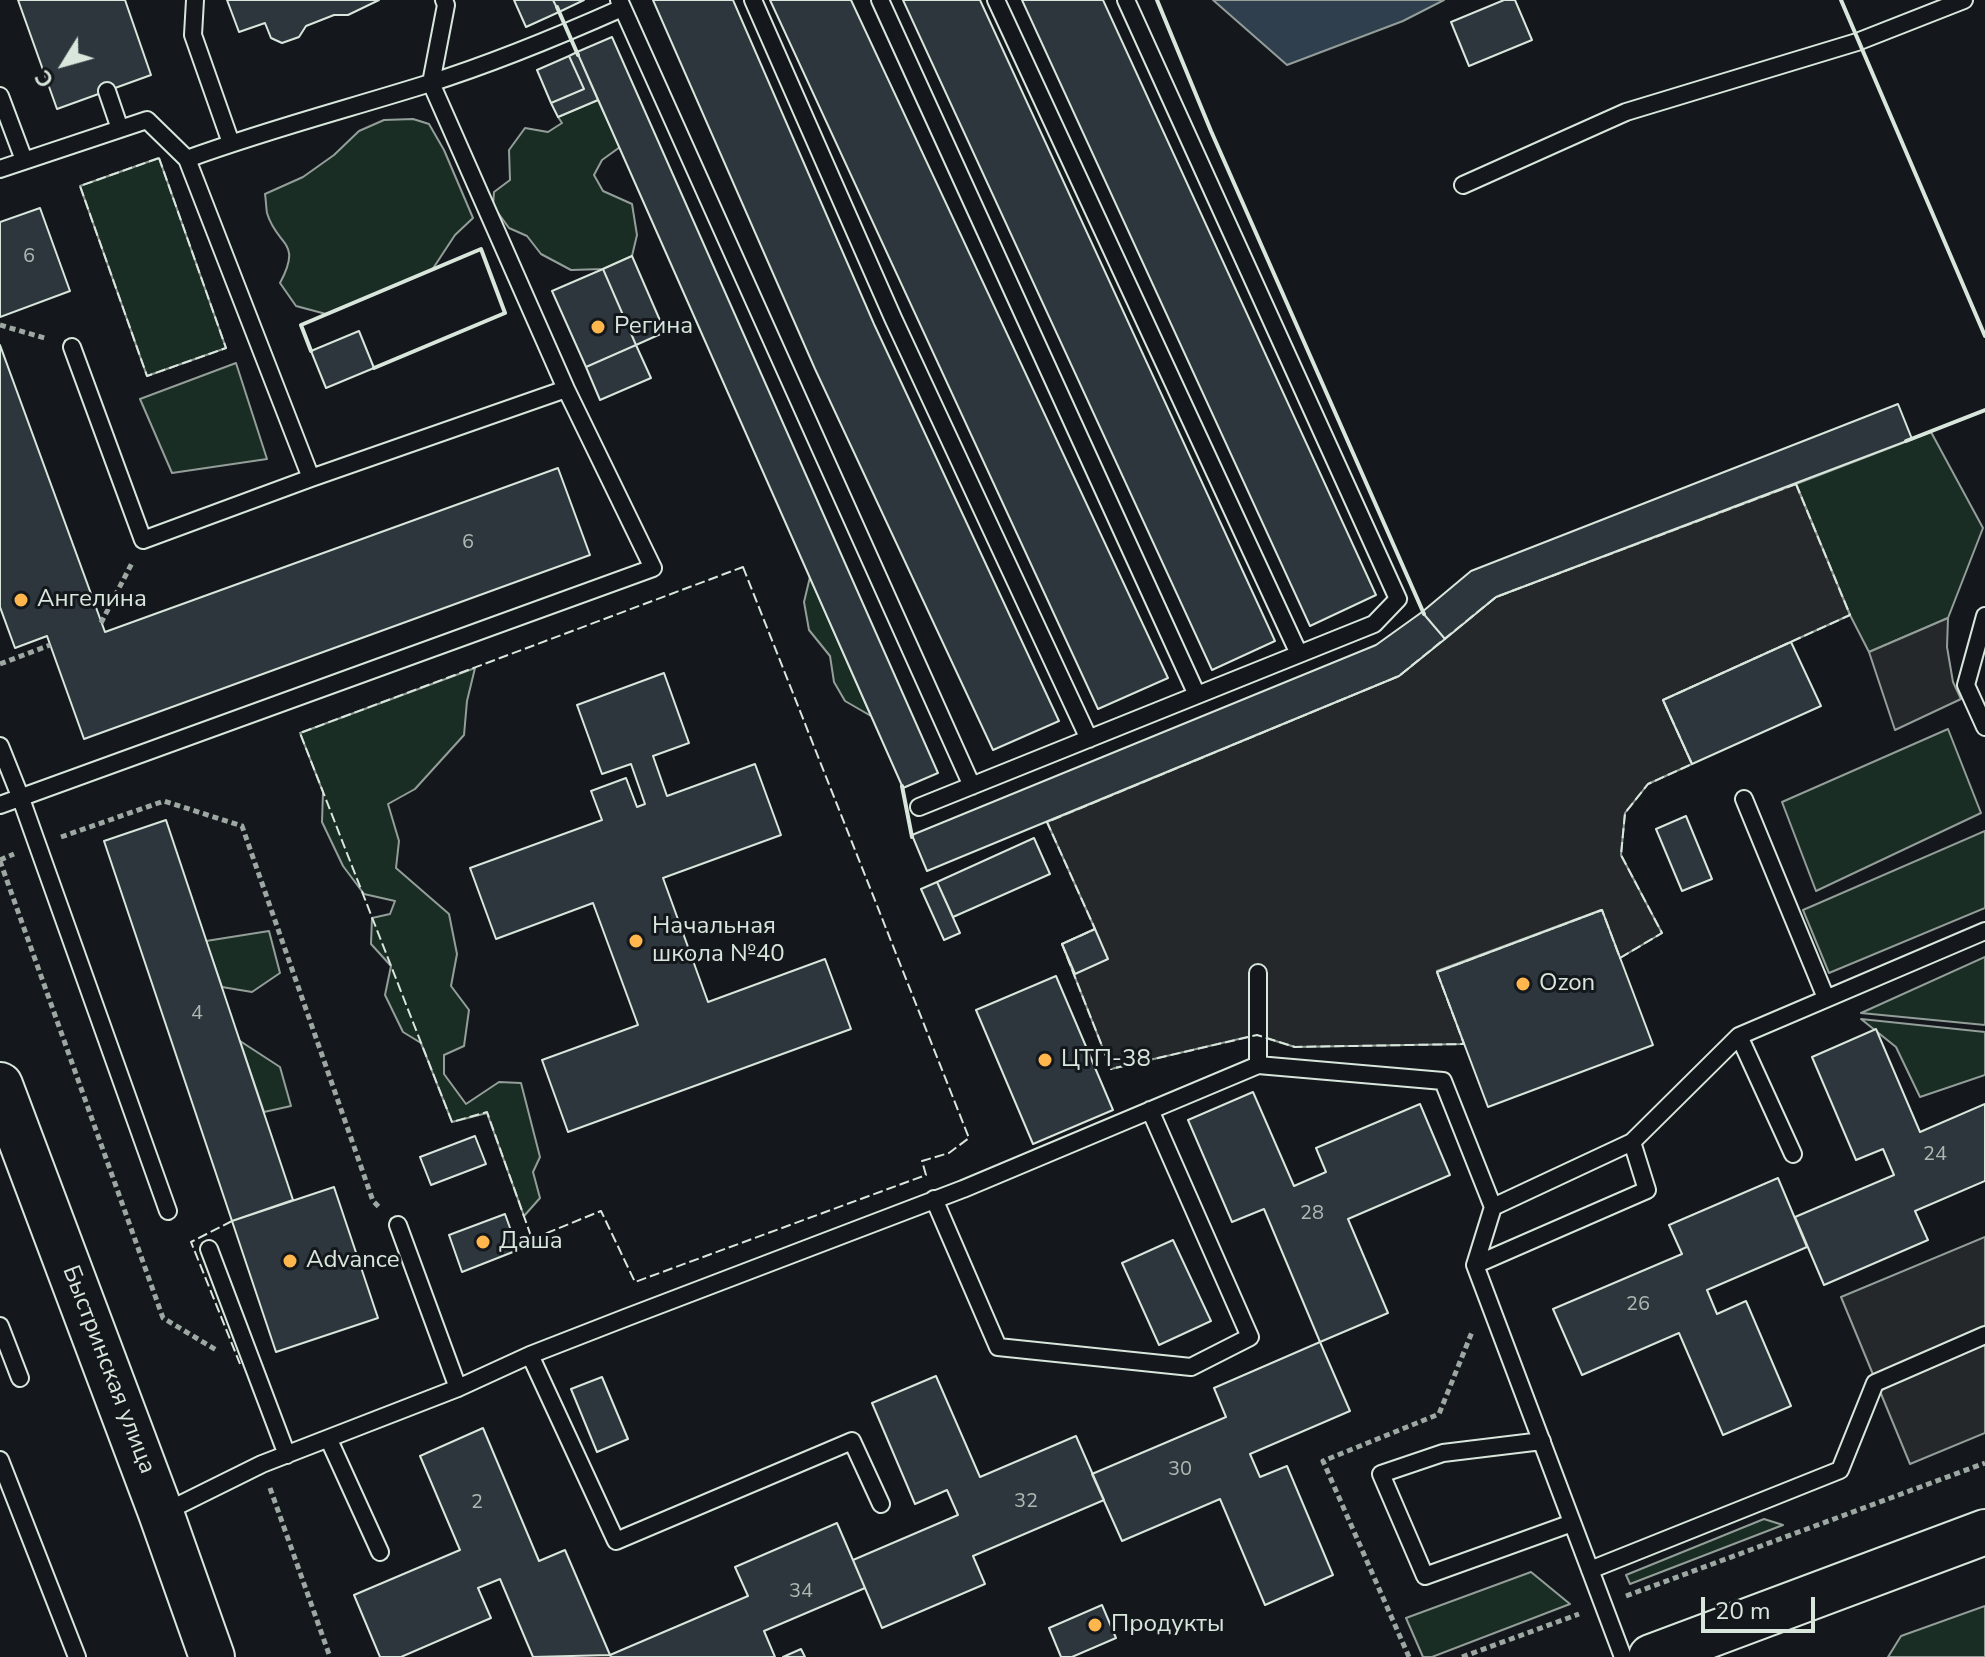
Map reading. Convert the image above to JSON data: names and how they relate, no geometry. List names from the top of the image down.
{
  "streets": {
    "main road": ["Быстринская улица"]
  },
  "places": [
    "Регина",
    "Ангелина",
    "Начальная школа №40",
    "Ozon",
    "ЦТП-38",
    "Даша",
    "Advance",
    "Продукты"
  ],
  "house_numbers": [
    "6",
    "6",
    "4",
    "24",
    "28",
    "26",
    "30",
    "32",
    "2",
    "34"
  ],
  "scale_bar": "20 m",
  "north": "bottom left"
}
